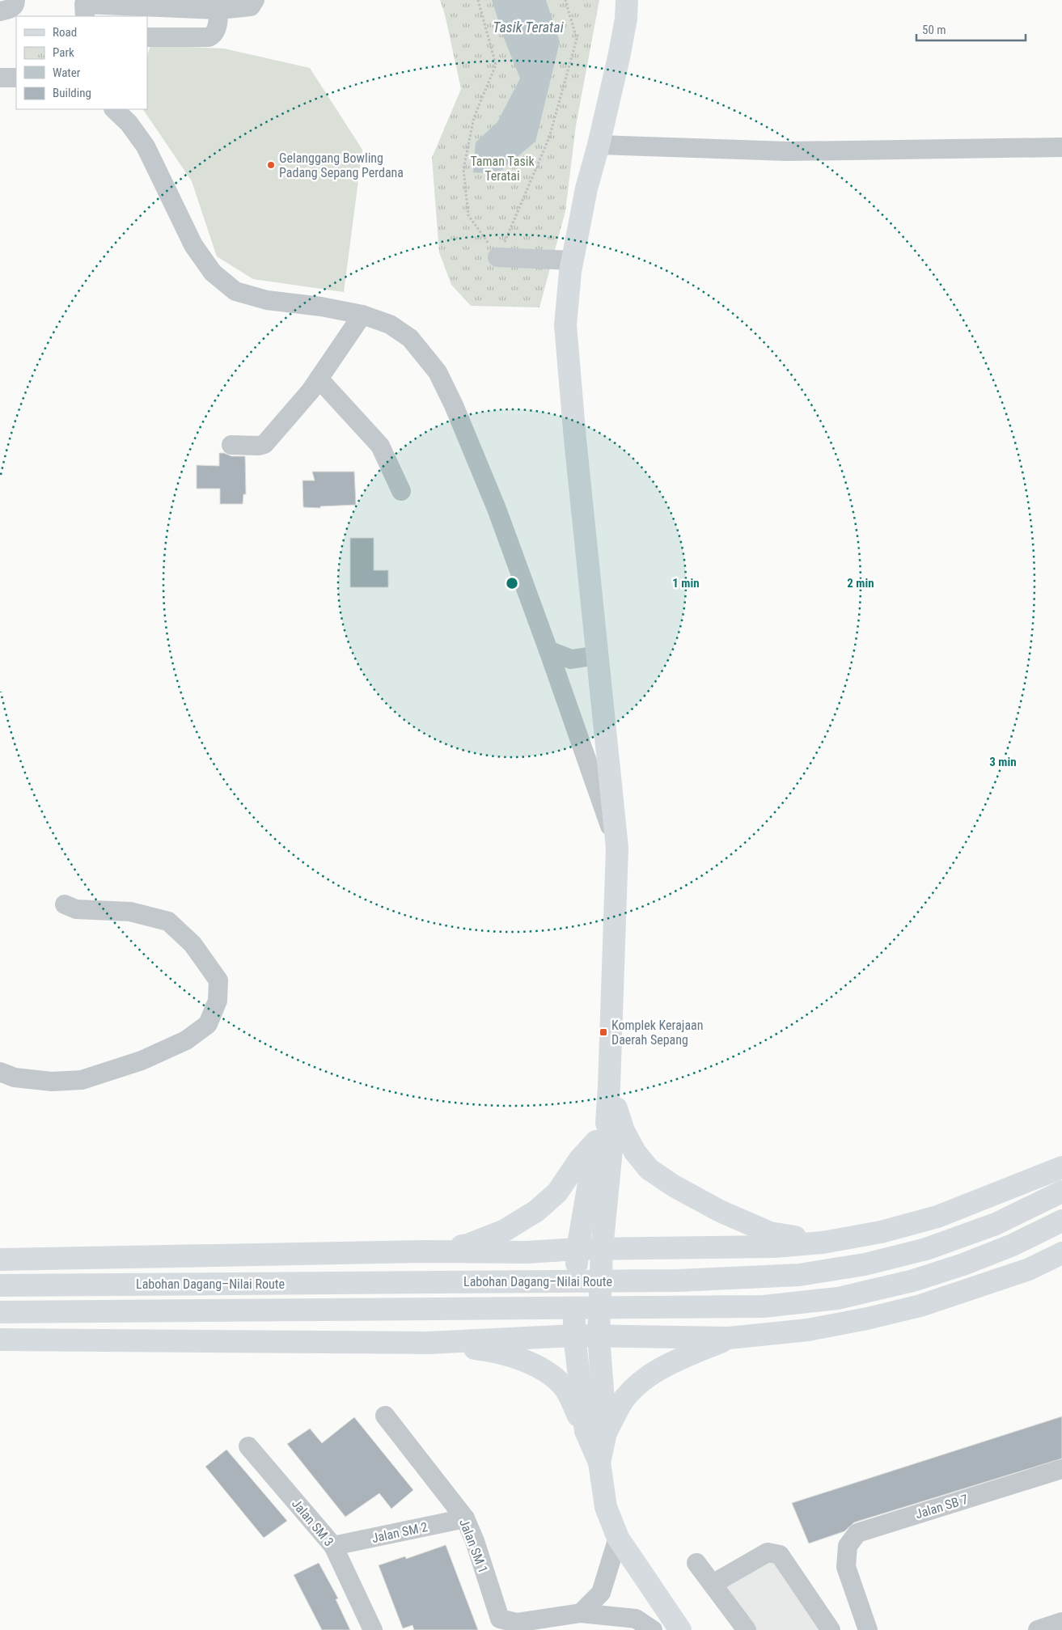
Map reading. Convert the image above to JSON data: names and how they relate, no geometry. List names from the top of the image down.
{
  "streets": {
    "main road": ["Labohan Dagang–Nilai Route"],
    "street": [
      "Jalan SB 7",
      "Jalan SM 3",
      "Jalan SM 2",
      "Jalan SM 1"
    ]
  },
  "crossings": [
    ["Jalan SM 3", "Jalan SM 2"],
    ["Jalan SM 2", "Jalan SM 1"]
  ],
  "water": ["Tasik Teratai"],
  "parks": ["Taman Tasik Teratai"],
  "places": {
    "other": ["Gelanggang Bowling Padang Sepang Perdana"],
    "transit": ["Komplek Kerajaan Daerah Sepang"]
  },
  "legend": [
    "Road",
    "Park",
    "Water",
    "Building"
  ],
  "scale_bar": "50 m",
  "rings": ["1 min", "2 min", "3 min"]
}
